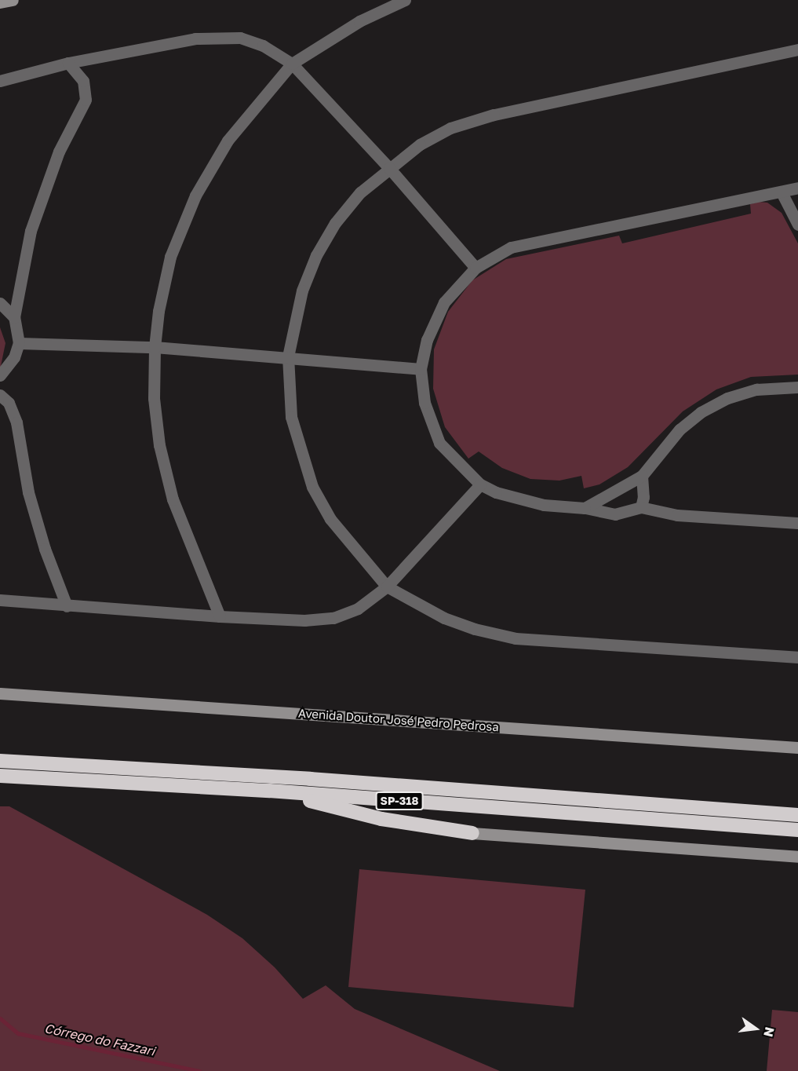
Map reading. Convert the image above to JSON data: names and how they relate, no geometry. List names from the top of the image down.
{
  "streets": {
    "highway": ["SP-318"],
    "street": ["Avenida Doutor José Pedro Pedrosa"]
  },
  "water": ["Córrego do Fazzari"],
  "north": "right"
}
